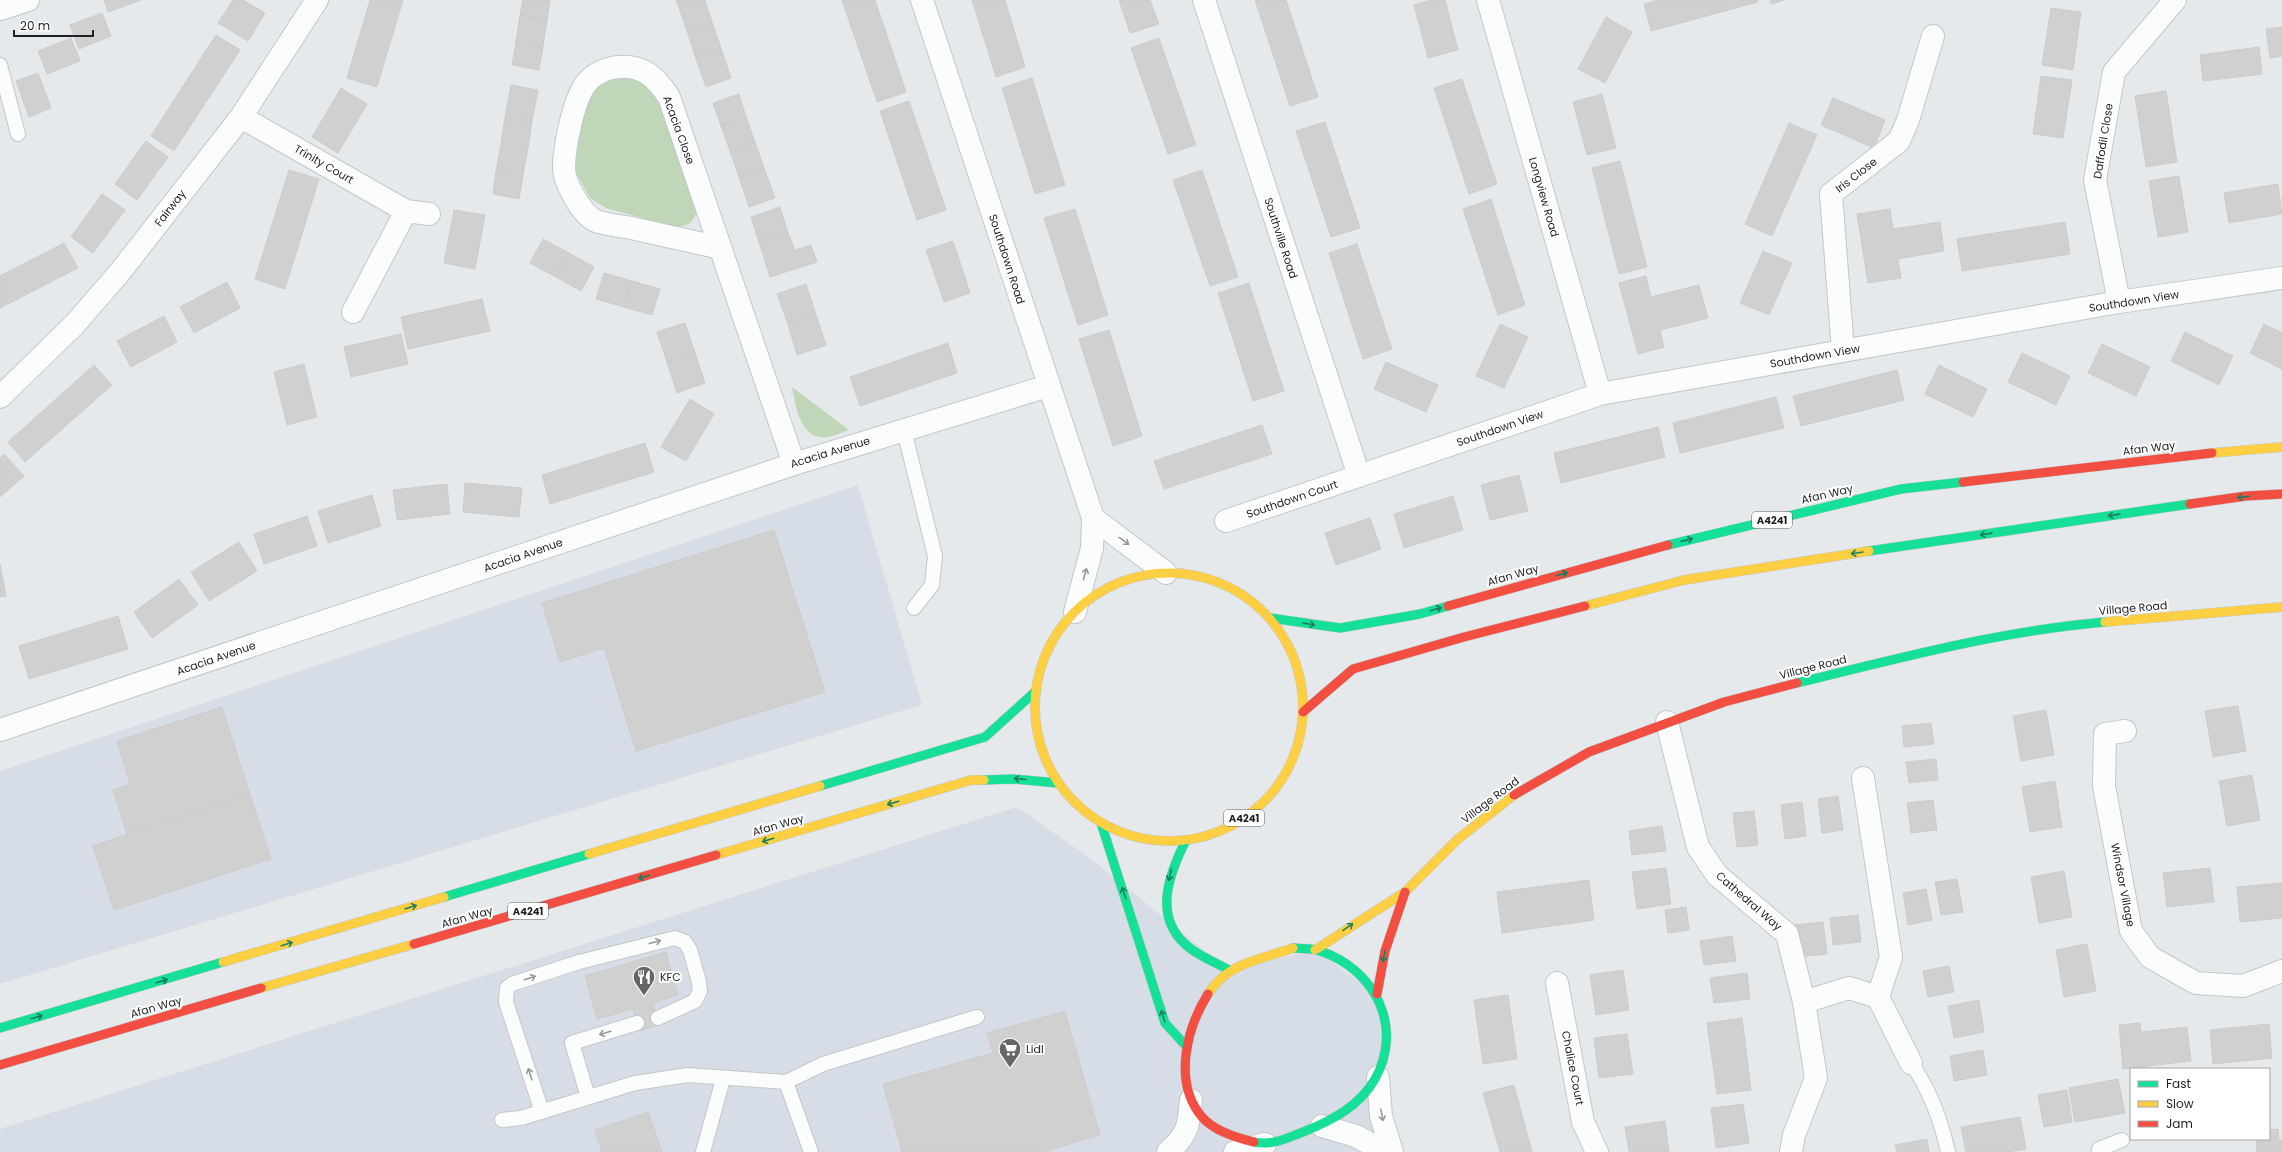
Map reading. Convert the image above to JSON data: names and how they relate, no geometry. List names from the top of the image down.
{
  "streets": {
    "main road": ["Afan Way", "A4241", "Village Road"],
    "street": [
      "Acacia Close",
      "Daffodil Close",
      "Trinity Court",
      "Iris Close",
      "Longview Road",
      "Fairway",
      "Southville Road",
      "Southdown Road",
      "Southdown View",
      "Acacia Avenue",
      "Southdown Court",
      "Windsor Village",
      "Cathedral Way",
      "Chalice Court"
    ]
  },
  "crossings": [
    ["Acacia Close", "Acacia Avenue"],
    ["Daffodil Close", "Southdown View"],
    ["Trinity Court", "Fairway"],
    ["Iris Close", "Southdown View"],
    ["Longview Road", "Southdown View"],
    ["Southville Road", "Southdown View"],
    ["Southville Road", "Southdown Court"],
    ["Southdown Road", "Acacia Avenue"],
    ["Southdown Road", "A4241"],
    ["Southdown View", "Southdown Court"],
    ["Afan Way", "A4241"],
    ["Village Road", "Cathedral Way"]
  ],
  "places": {
    "restaurant": ["KFC"],
    "supermarket": ["Lidl"]
  },
  "legend": ["Fast", "Slow", "Jam"],
  "scale_bar": "20 m"
}
